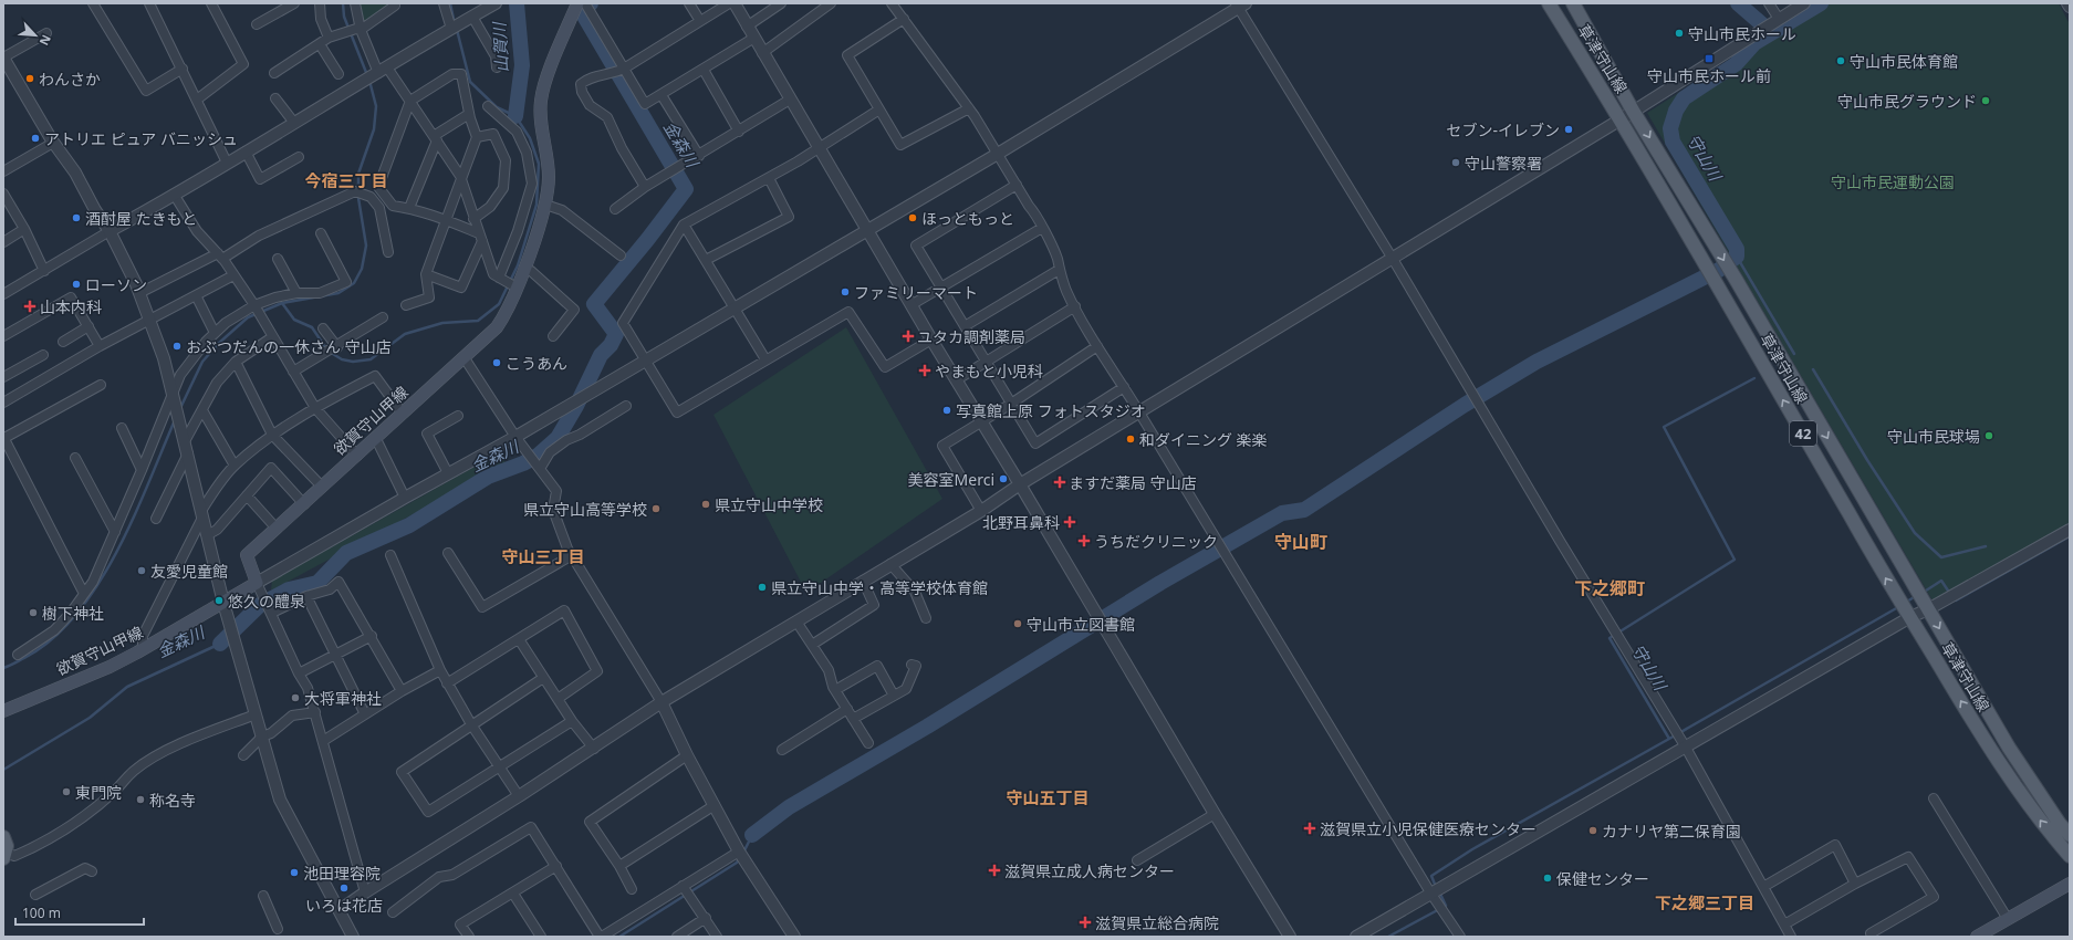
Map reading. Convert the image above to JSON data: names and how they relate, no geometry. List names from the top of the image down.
{
  "streets": {
    "main road": ["草津守山線", "欲賀守山甲線", "42"]
  },
  "districts": [
    "今宿三丁目",
    "守山町",
    "守山三丁目",
    "下之郷町",
    "守山五丁目",
    "下之郷三丁目"
  ],
  "water": ["山賀川", "金森川", "守山川"],
  "parks": ["守山市民運動公園"],
  "places": {
    "other": [
      "守山市民ホール",
      "守山市民体育館",
      "わんさか",
      "守山市民グラウンド",
      "セブン-イレブン",
      "アトリエ ピュア バニッシュ",
      "守山警察署",
      "酒酎屋 たきもと",
      "ほっともっと",
      "ローソン",
      "ファミリーマート",
      "おぶつだんの一休さん 守山店",
      "こうあん",
      "写真館上原 フォトスタジオ",
      "守山市民球場",
      "和ダイニング 楽楽",
      "美容室Merci",
      "県立守山中学校",
      "県立守山高等学校",
      "友愛児童館",
      "県立守山中学・高等学校体育館",
      "悠久の醴泉",
      "樹下神社",
      "守山市立図書館",
      "大将軍神社",
      "東門院",
      "称名寺",
      "カナリヤ第二保育園",
      "池田理容院",
      "保健センター",
      "いろは花店"
    ],
    "transit": ["守山市民ホール前"],
    "health": [
      "山本内科",
      "ユタカ調剤薬局",
      "やまもと小児科",
      "ますだ薬局 守山店",
      "北野耳鼻科",
      "うちだクリニック",
      "滋賀県立小児保健医療センター",
      "滋賀県立成人病センター",
      "滋賀県立総合病院"
    ]
  },
  "scale_bar": "100 m",
  "north": "bottom right"
}
